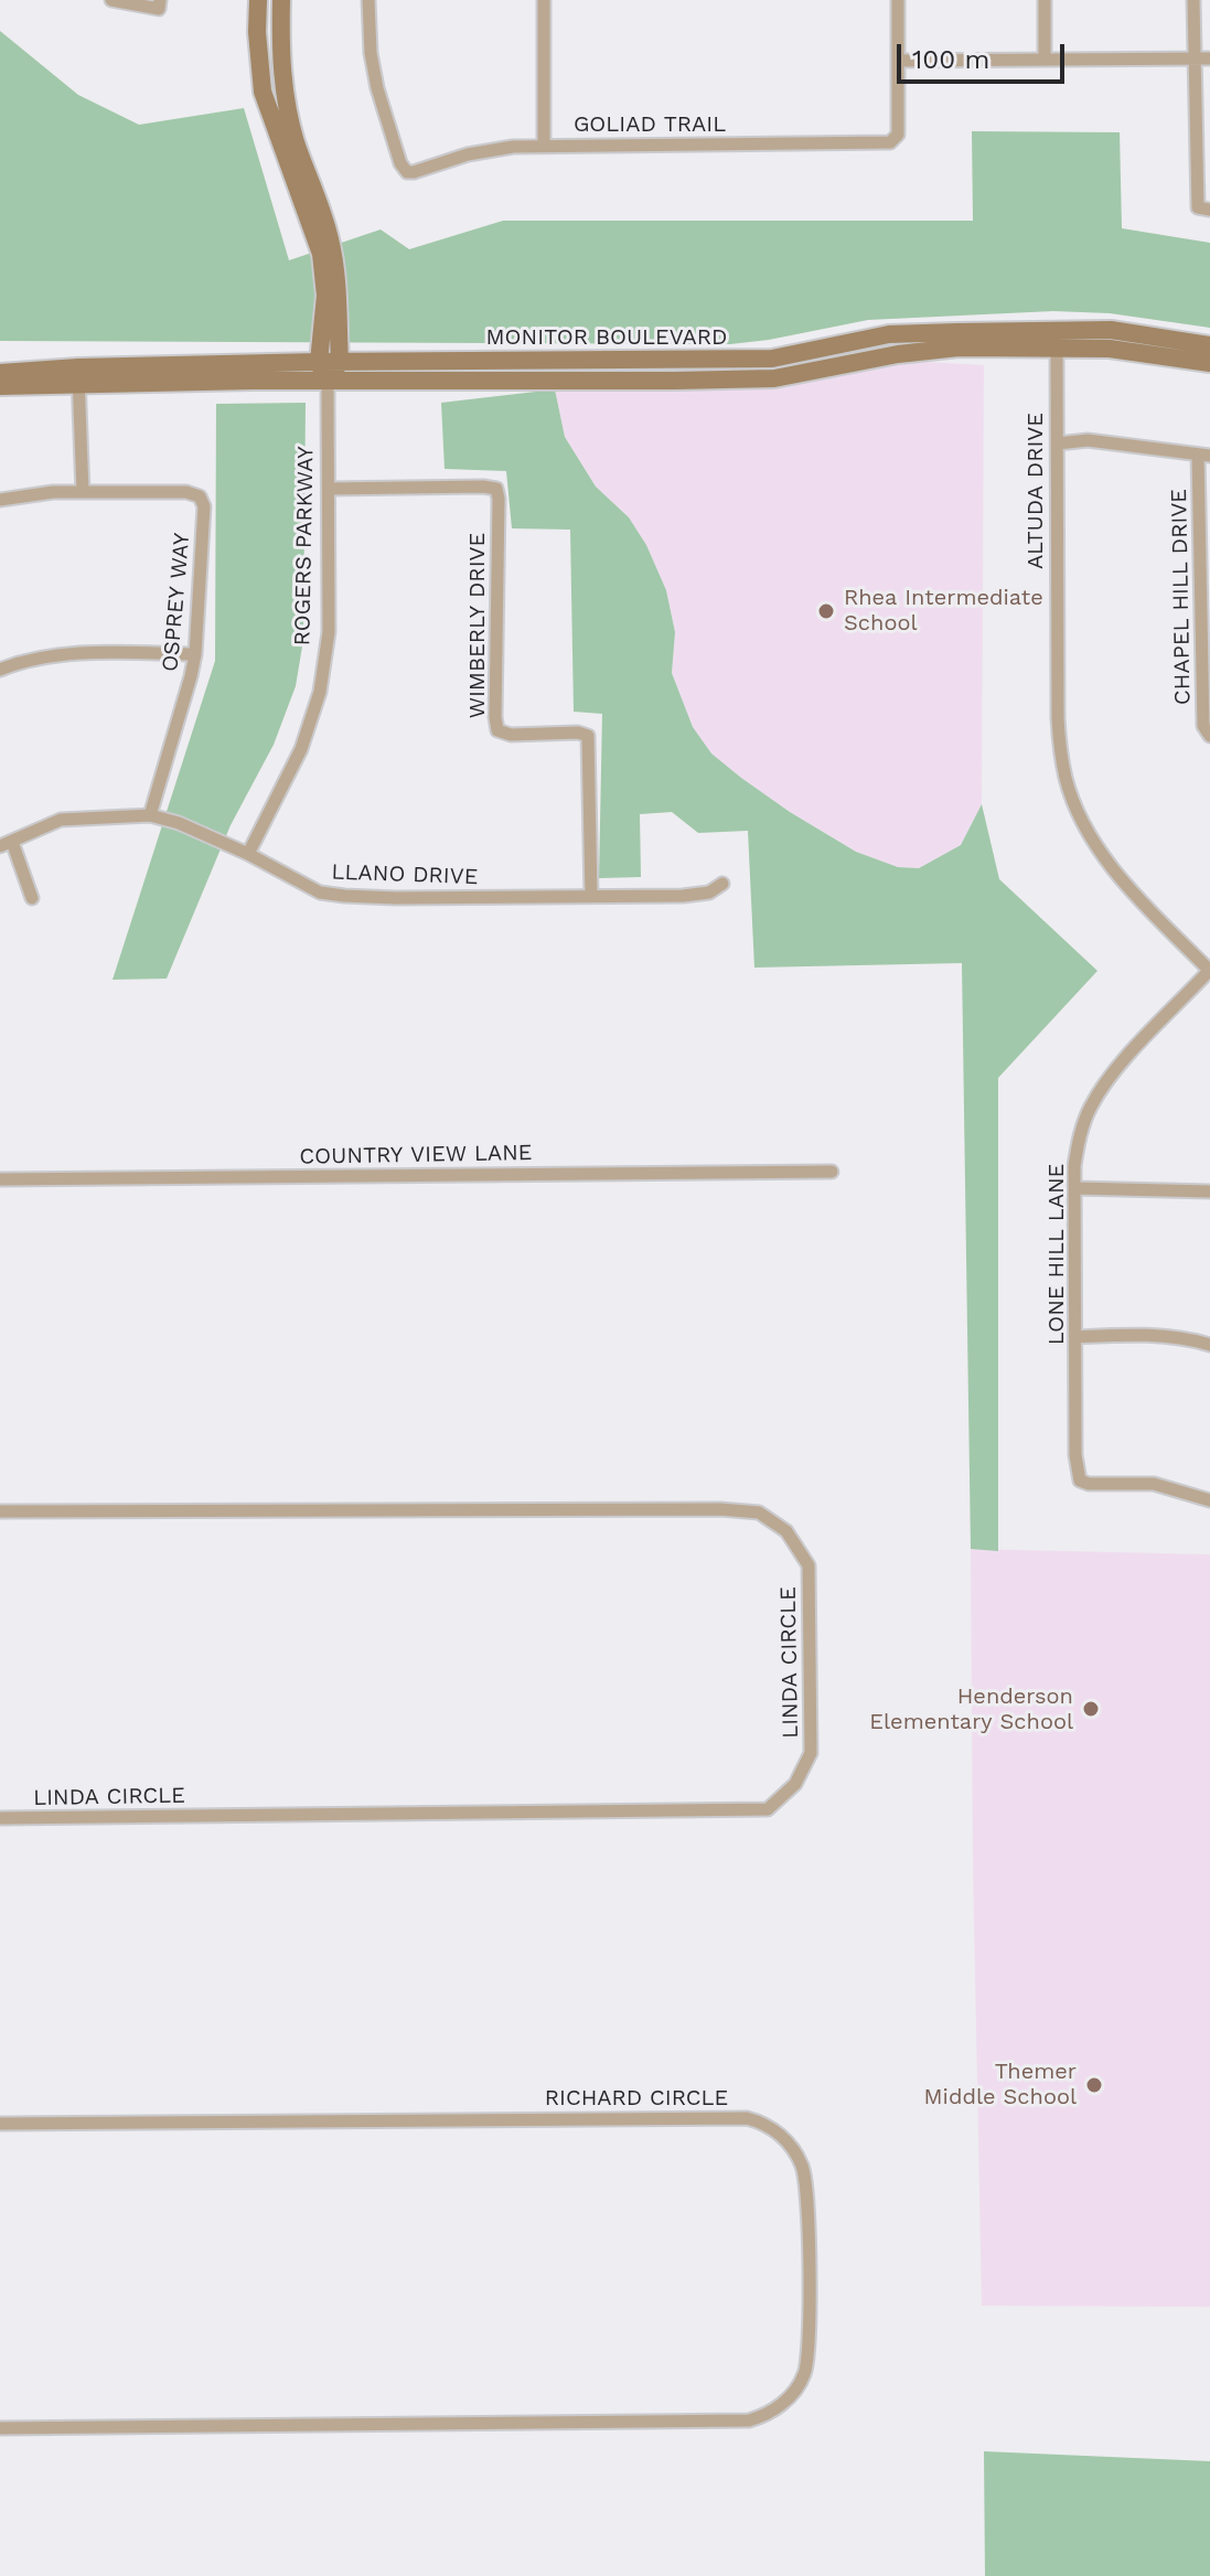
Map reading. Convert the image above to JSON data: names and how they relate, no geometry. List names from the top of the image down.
{
  "streets": {
    "street": [
      "GOLIAD TRAIL",
      "MONITOR BOULEVARD",
      "ALTUDA DRIVE",
      "ROGERS PARKWAY",
      "CHAPEL HILL DRIVE",
      "OSPREY WAY",
      "WIMBERLY DRIVE",
      "LLANO DRIVE",
      "COUNTRY VIEW LANE",
      "LONE HILL LANE",
      "LINDA CIRCLE",
      "RICHARD CIRCLE"
    ]
  },
  "crossings": [
    ["MONITOR BOULEVARD", "ALTUDA DRIVE"],
    ["MONITOR BOULEVARD", "ROGERS PARKWAY"],
    ["ALTUDA DRIVE", "LONE HILL LANE"],
    ["ROGERS PARKWAY", "WIMBERLY DRIVE"],
    ["ROGERS PARKWAY", "LLANO DRIVE"],
    ["OSPREY WAY", "LLANO DRIVE"],
    ["WIMBERLY DRIVE", "LLANO DRIVE"]
  ],
  "places": ["Rhea Intermediate School", "Henderson Elementary School", "Themer Middle School"],
  "scale_bar": "100 m"
}
